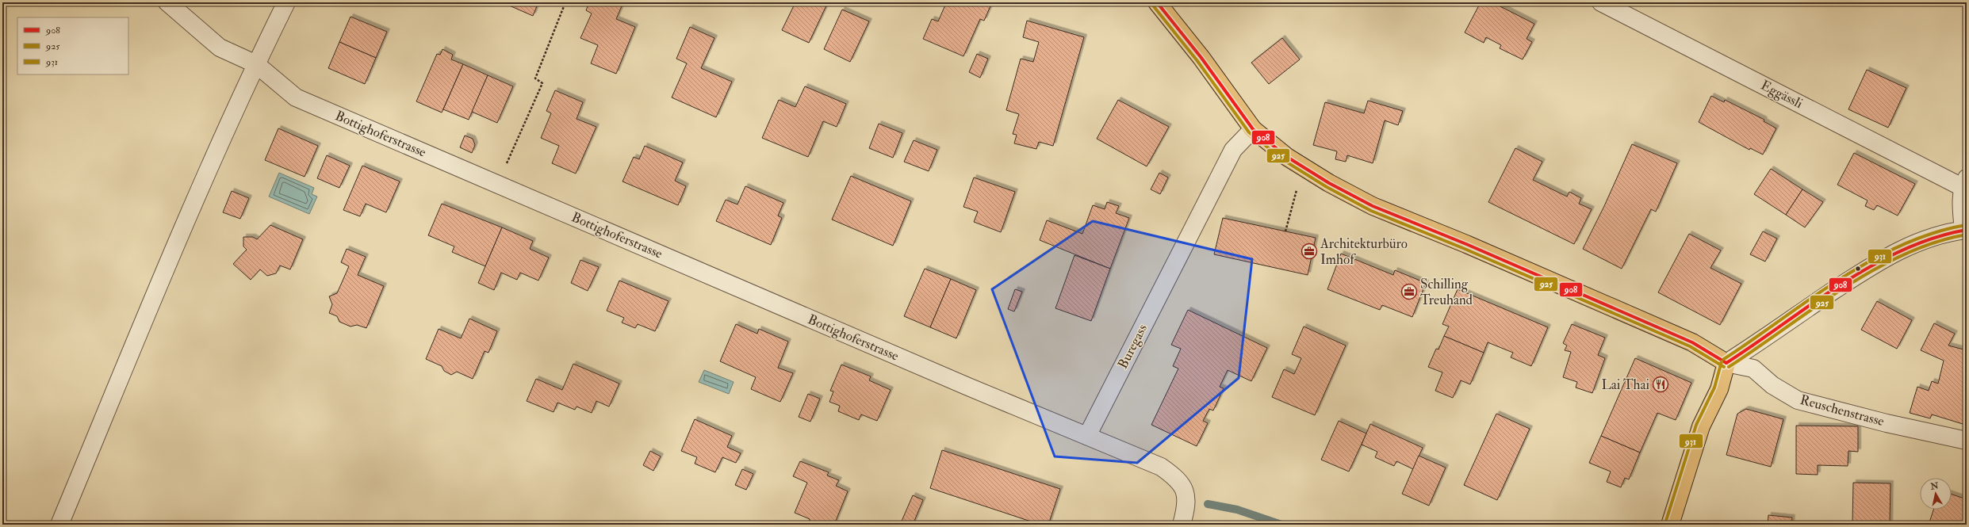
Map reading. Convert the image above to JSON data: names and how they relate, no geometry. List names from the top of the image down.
{
  "streets": {
    "street": [
      "Eggässli",
      "Bottighoferstrasse",
      "Buregass",
      "Reuschenstrasse"
    ]
  },
  "crossings": [
    ["Bottighoferstrasse", "Buregass"]
  ],
  "places": {
    "office": ["Architekturbüro Imhof", "Schilling Treuhand"],
    "restaurant": ["Lai Thai"]
  },
  "lines": ["transit line 908", "transit line 925", "transit line 931"],
  "legend": ["908", "925", "931"],
  "north": "top"
}
